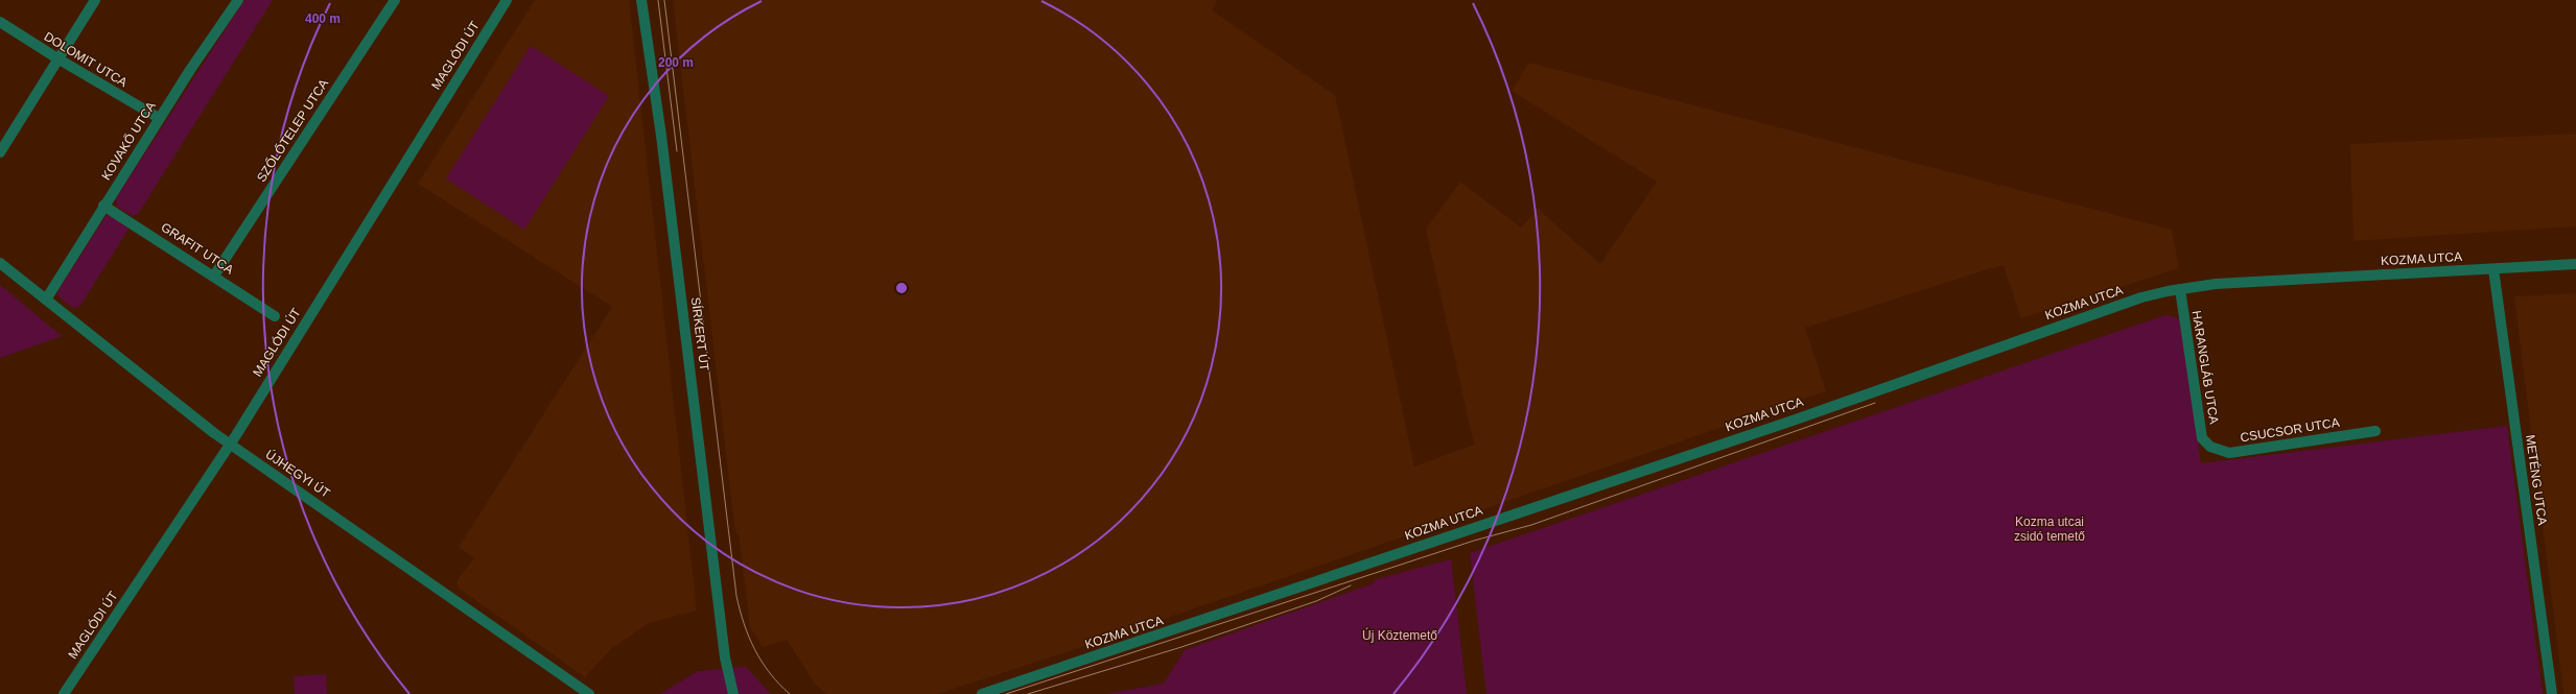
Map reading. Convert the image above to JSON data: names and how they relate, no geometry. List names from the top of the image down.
{
  "streets": {
    "street": [
      "MAGLÓDI ÚT",
      "DOLOMIT UTCA",
      "SZŐLŐTELEP UTCA",
      "KOVAKŐ UTCA",
      "GRAFIT UTCA",
      "KOZMA UTCA",
      "SÍRKERT ÚT",
      "HARANGLÁB UTCA",
      "CSUCSOR UTCA",
      "ÚJHEGYI ÚT",
      "METÉNG UTCA"
    ]
  },
  "crossings": [
    ["MAGLÓDI ÚT", "ÚJHEGYI ÚT"],
    ["DOLOMIT UTCA", "KOVAKŐ UTCA"],
    ["SZŐLŐTELEP UTCA", "GRAFIT UTCA"],
    ["KOVAKŐ UTCA", "GRAFIT UTCA"],
    ["KOVAKŐ UTCA", "ÚJHEGYI ÚT"],
    ["KOZMA UTCA", "HARANGLÁB UTCA"],
    ["KOZMA UTCA", "METÉNG UTCA"],
    ["HARANGLÁB UTCA", "CSUCSOR UTCA"]
  ],
  "parks": ["Kozma utcai zsidó temető", "Új Köztemető"],
  "rings": ["400 m", "200 m"]
}
